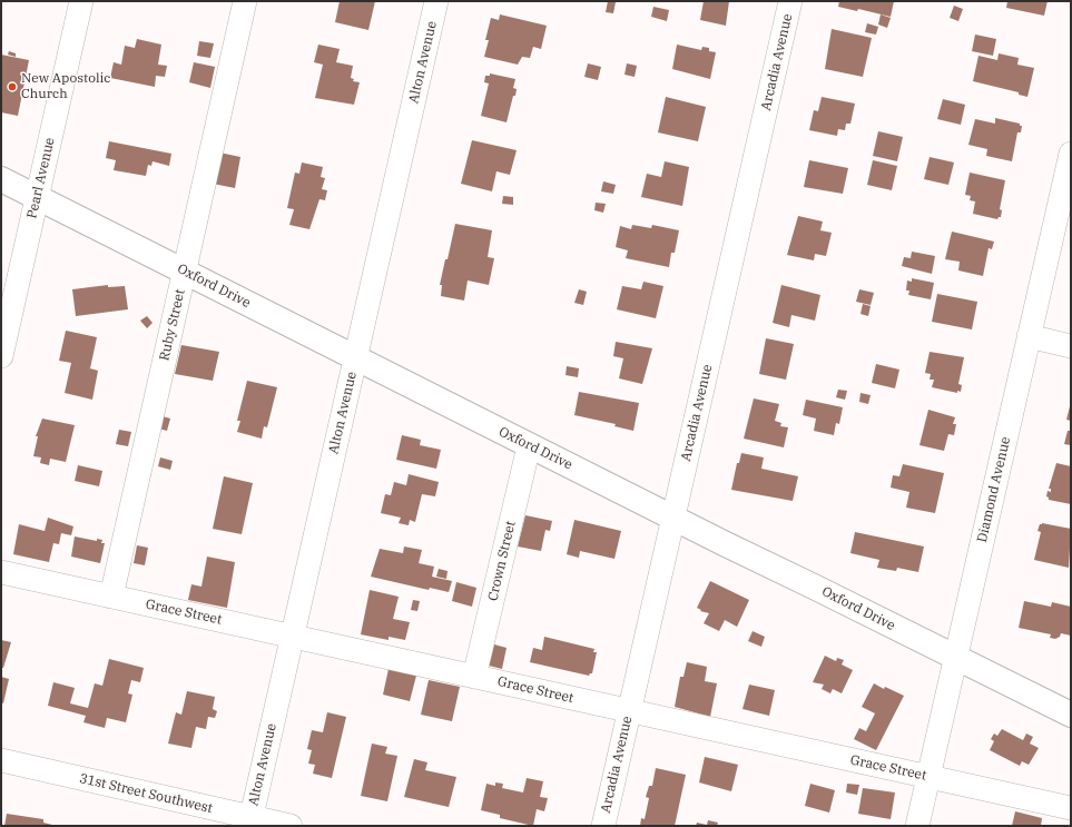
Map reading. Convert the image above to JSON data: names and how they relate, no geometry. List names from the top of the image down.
{
  "streets": {
    "main road": ["Oxford Drive"],
    "street": [
      "Alton Avenue",
      "Arcadia Avenue",
      "Pearl Avenue",
      "Ruby Street",
      "Diamond Avenue",
      "Crown Street",
      "Grace Street",
      "31st Street Southwest"
    ]
  },
  "crossings": [
    ["Alton Avenue", "Oxford Drive"],
    ["Alton Avenue", "Grace Street"],
    ["Alton Avenue", "31st Street Southwest"],
    ["Arcadia Avenue", "Oxford Drive"],
    ["Arcadia Avenue", "Grace Street"],
    ["Pearl Avenue", "Oxford Drive"],
    ["Oxford Drive", "Ruby Street"],
    ["Oxford Drive", "Diamond Avenue"],
    ["Oxford Drive", "Crown Street"],
    ["Ruby Street", "Grace Street"],
    ["Diamond Avenue", "Grace Street"],
    ["Crown Street", "Grace Street"]
  ],
  "places": ["New Apostolic Church"]
}
